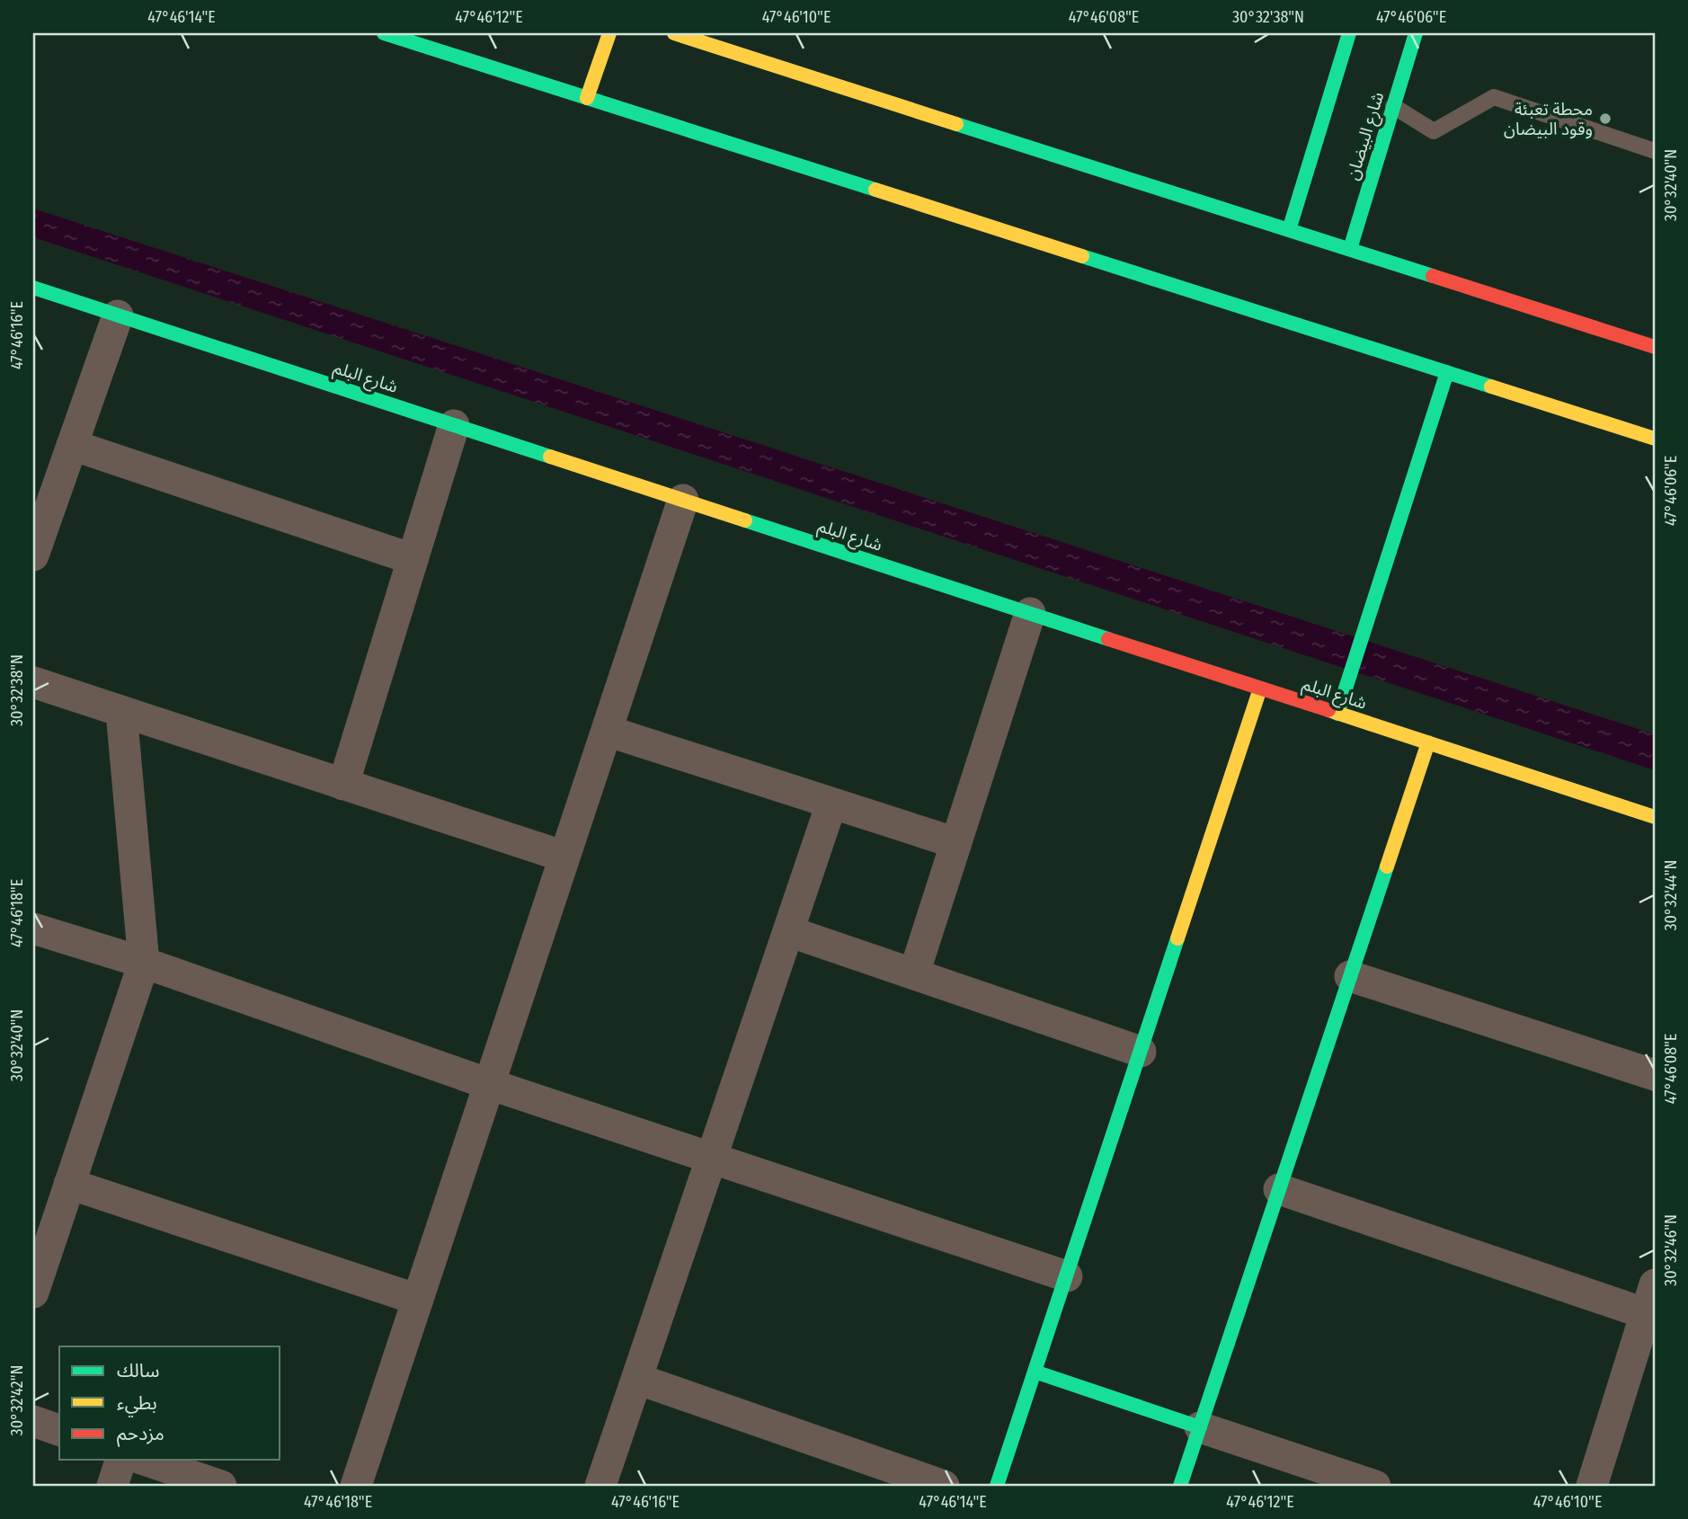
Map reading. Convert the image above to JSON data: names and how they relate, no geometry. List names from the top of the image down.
{
  "streets": {
    "street": ["شارع البيضان", "شارع البلم"]
  },
  "places": ["محطة تعبئة وقود البيضان"],
  "legend": ["سالك", "بطيء", "مزدحم"],
  "coordinates": [
    "47°46'14\"E",
    "47°46'12\"E",
    "47°46'10\"E",
    "47°46'08\"E",
    "30°32'38\"N",
    "47°46'06\"E",
    "30°32'40\"N",
    "47°46'16\"E",
    "30°32'44\"N",
    "47°46'18\"E",
    "30°32'46\"N",
    "30°32'42\"N"
  ]
}
